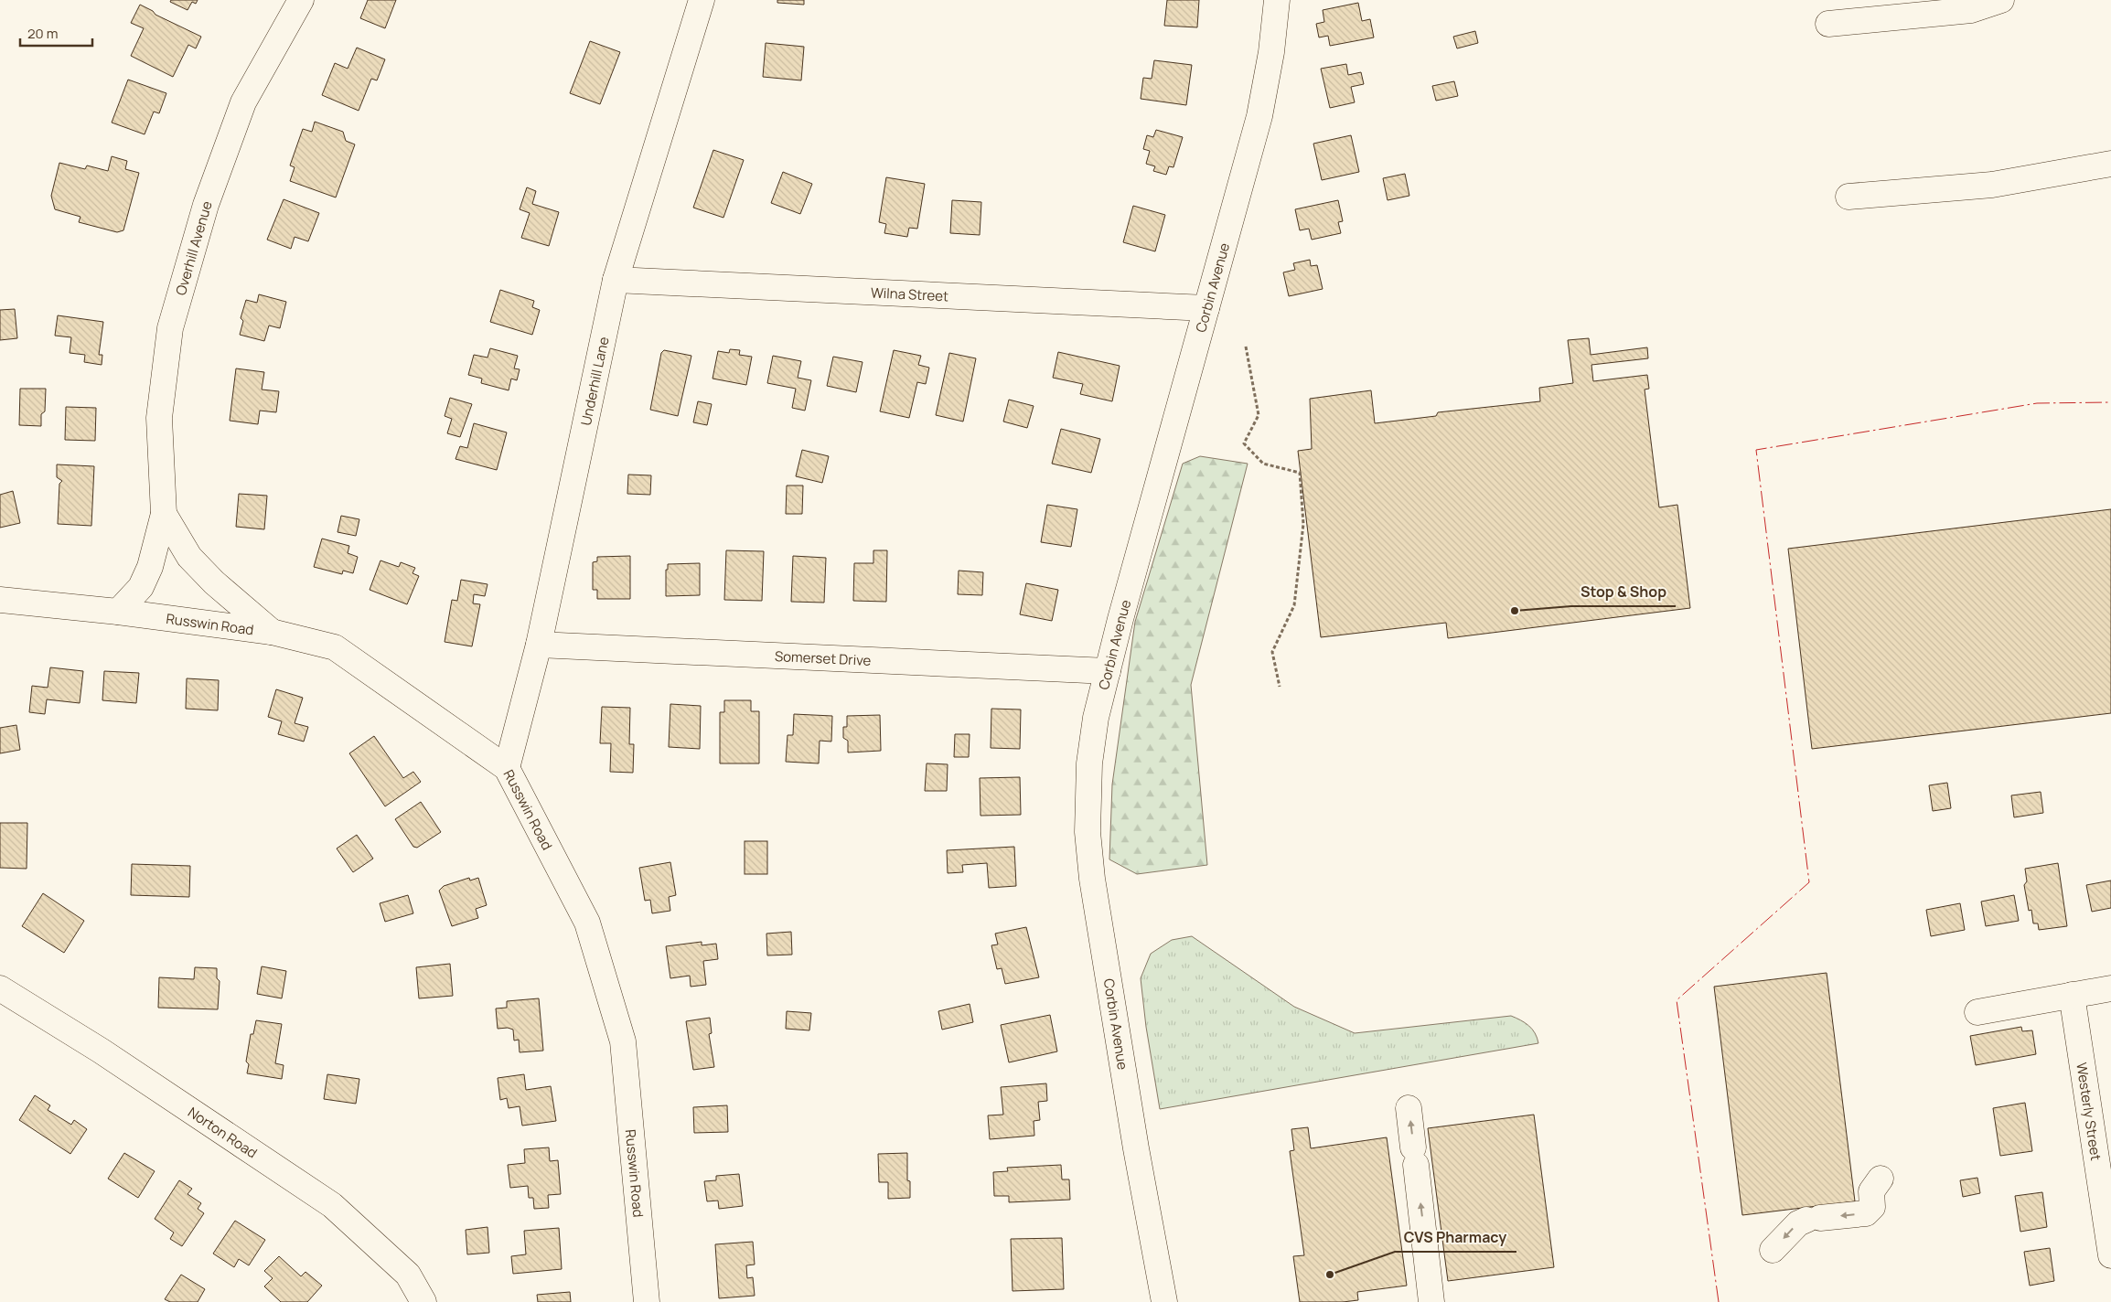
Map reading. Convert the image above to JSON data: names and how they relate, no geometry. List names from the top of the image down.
{
  "streets": {
    "street": [
      "Overhill Avenue",
      "Corbin Avenue",
      "Wilna Street",
      "Underhill Lane",
      "Russwin Road",
      "Somerset Drive",
      "Westerly Street",
      "Norton Road"
    ]
  },
  "crossings": [
    ["Overhill Avenue", "Russwin Road"],
    ["Corbin Avenue", "Wilna Street"],
    ["Corbin Avenue", "Somerset Drive"],
    ["Wilna Street", "Underhill Lane"],
    ["Underhill Lane", "Russwin Road"],
    ["Underhill Lane", "Somerset Drive"]
  ],
  "places": ["Stop & Shop", "CVS Pharmacy"],
  "scale_bar": "20 m"
}
